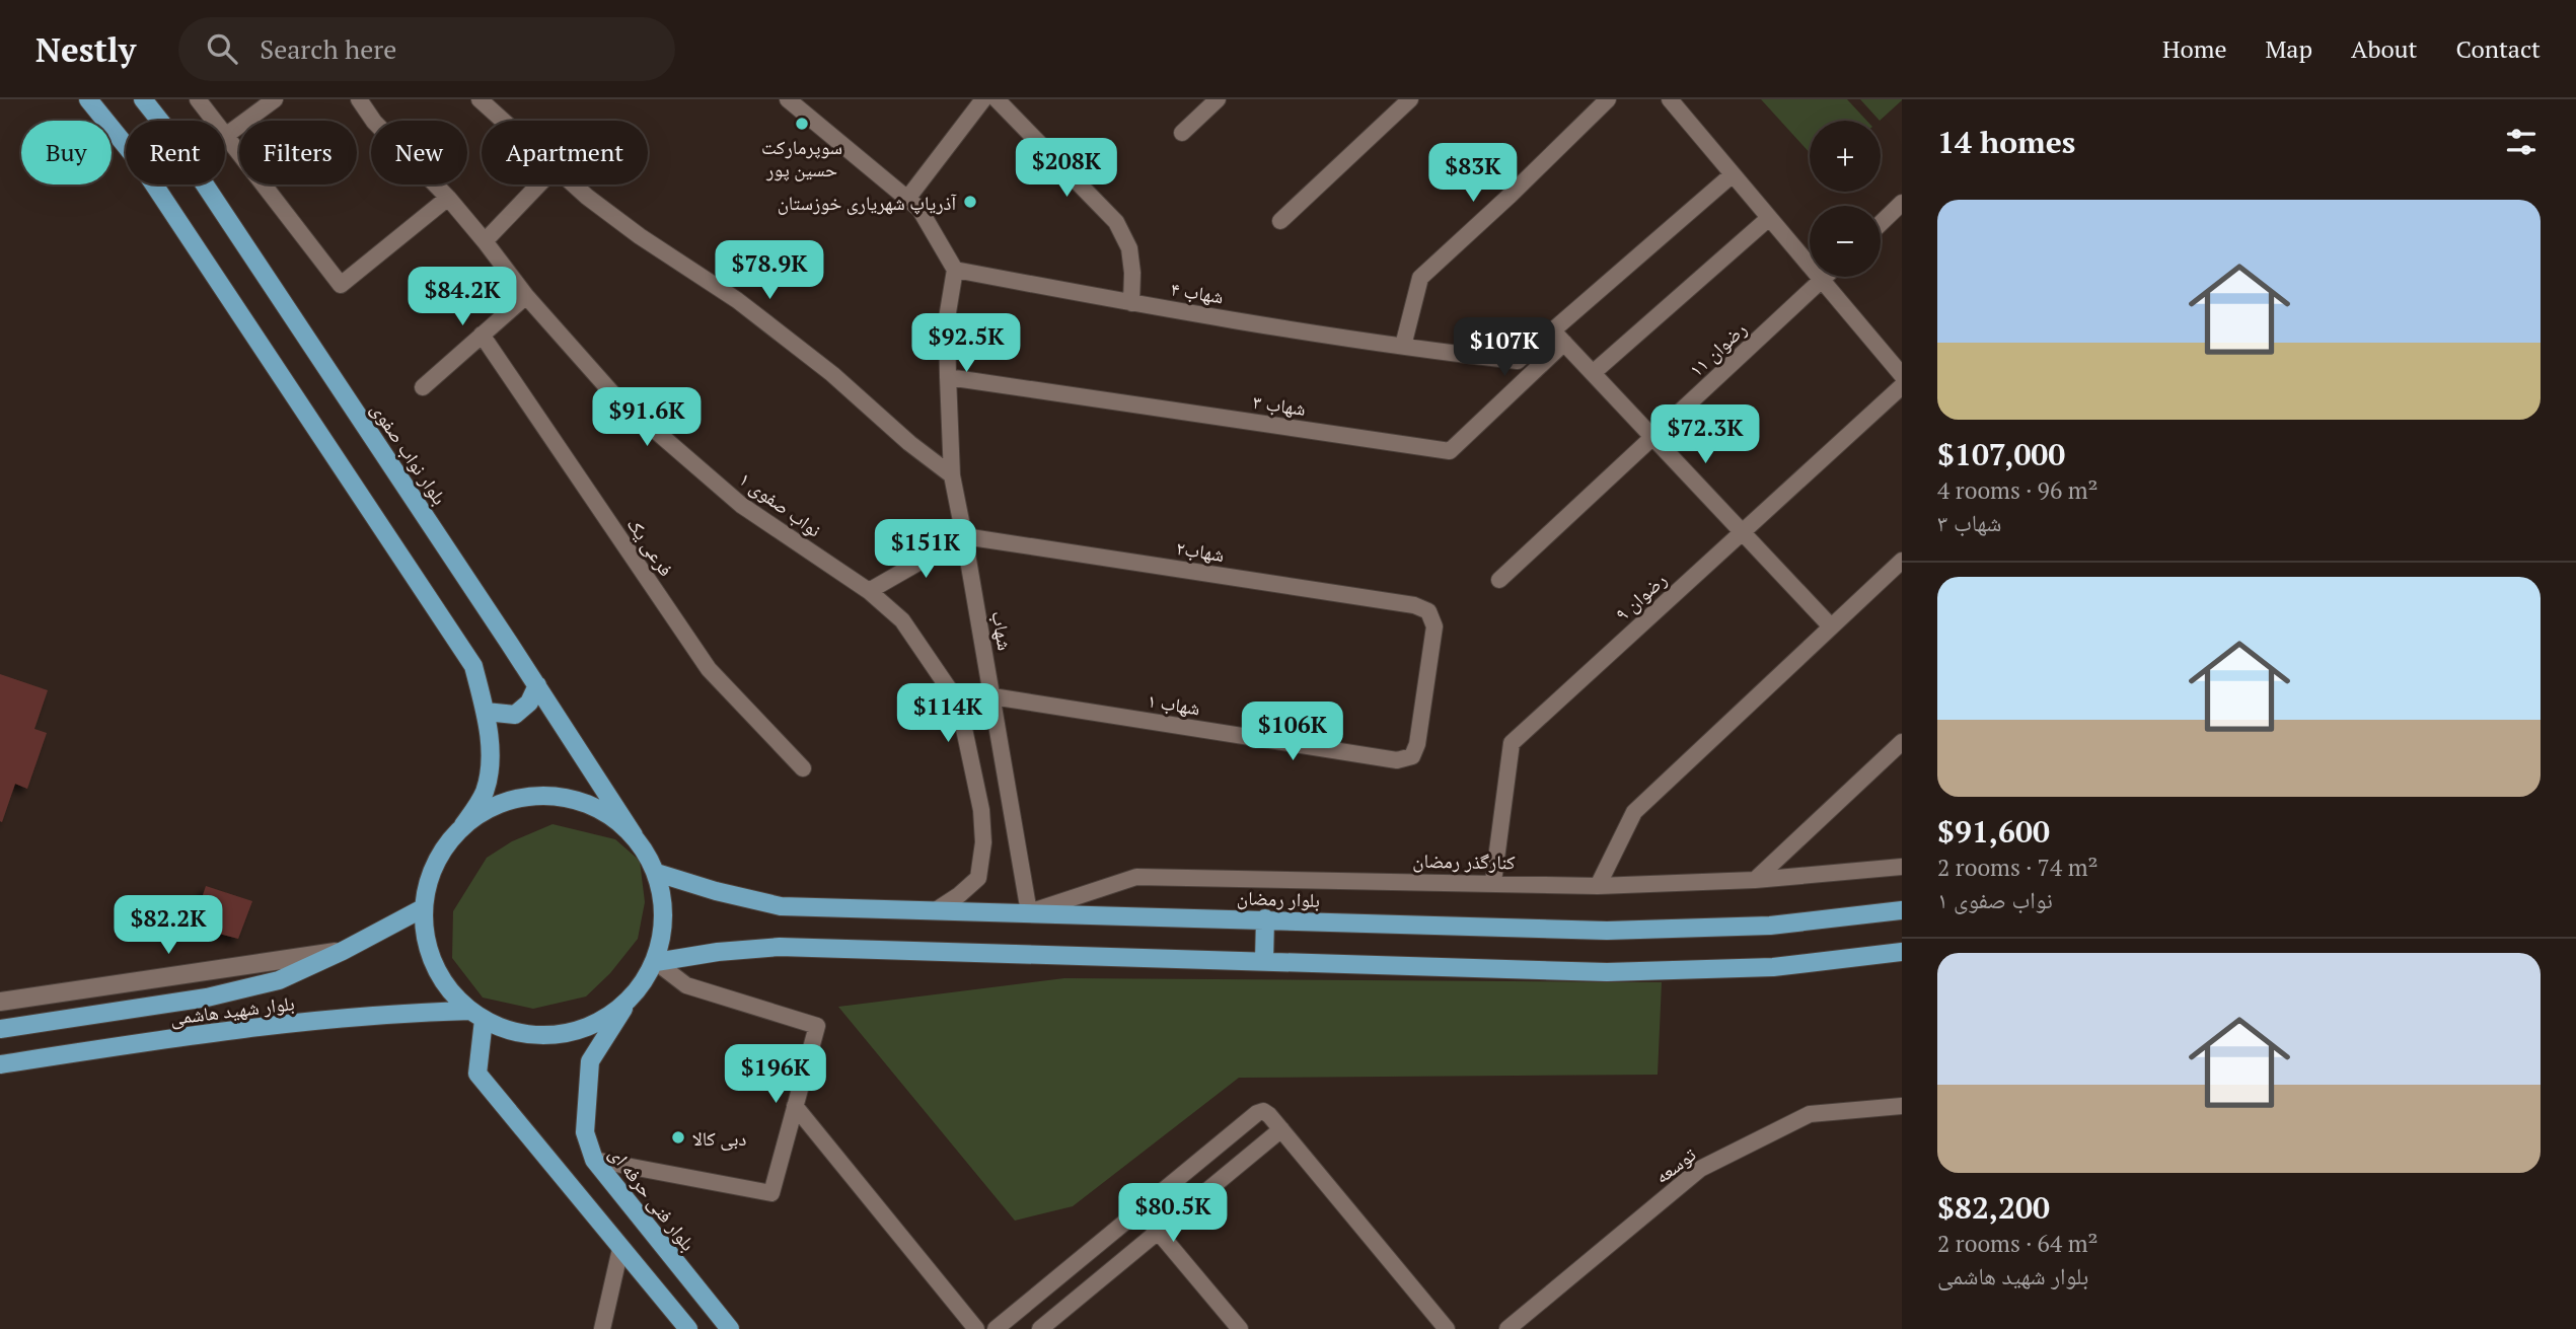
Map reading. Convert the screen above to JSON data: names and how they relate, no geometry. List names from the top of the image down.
{
  "streets": {
    "main road": [
      "بلوار نواب صفوی",
      "بلوار رمضان",
      "بلوار شهید هاشمی",
      "بلوار فنی حرفه ای"
    ],
    "street": [
      "شهاب ۴",
      "رضوان ۱۱",
      "شهاب ۳",
      "نواب صفوی ۱",
      "فرعی یک",
      "شهاب۲",
      "رضوان ۹",
      "شهاب",
      "شهاب ۱",
      "کنارگذر رمضان",
      "توسعه"
    ]
  },
  "crossings": [
    ["شهاب ۴", "شهاب"],
    ["شهاب ۳", "شهاب"],
    ["بلوار نواب صفوی", "بلوار رمضان"],
    ["بلوار نواب صفوی", "بلوار شهید هاشمی"],
    ["بلوار نواب صفوی", "بلوار فنی حرفه ای"],
    ["نواب صفوی ۱", "بلوار رمضان"],
    ["شهاب۲", "شهاب"],
    ["شهاب۲", "شهاب ۱"],
    ["رضوان ۹", "کنارگذر رمضان"],
    ["شهاب", "شهاب ۱"],
    ["شهاب", "کنارگذر رمضان"],
    ["شهاب", "بلوار رمضان"],
    ["کنارگذر رمضان", "بلوار رمضان"],
    ["بلوار رمضان", "بلوار شهید هاشمی"],
    ["بلوار رمضان", "بلوار فنی حرفه ای"],
    ["بلوار شهید هاشمی", "بلوار فنی حرفه ای"]
  ],
  "places": ["سوپرمارکت حسین پور", "آذریاپ شهریاری خوزستان", "دبی کالا"],
  "page": {
    "header": "Nestly",
    "search": "Search here",
    "nav": [
      "Home",
      "Map",
      "About",
      "Contact"
    ],
    "heading": "14 homes",
    "map_buttons": ["+", "−"],
    "chip": [
      "Buy",
      "Rent",
      "Filters",
      "New",
      "Apartment"
    ],
    "price": [
      "$208K",
      "$83K",
      "$78.9K",
      "$84.2K",
      "$92.5K",
      "$107K",
      "$91.6K",
      "$72.3K",
      "$151K",
      "$114K",
      "$106K",
      "$82.2K",
      "$196K",
      "$80.5K"
    ],
    "list": [
      {
        "name": "$107,000",
        "note": "4 rooms · 96 m² · شهاب ۳"
      },
      {
        "name": "$91,600",
        "note": "2 rooms · 74 m² · نواب صفوی ۱"
      },
      {
        "name": "$82,200",
        "note": "2 rooms · 64 m² · بلوار شهید هاشمی"
      }
    ]
  }
}
